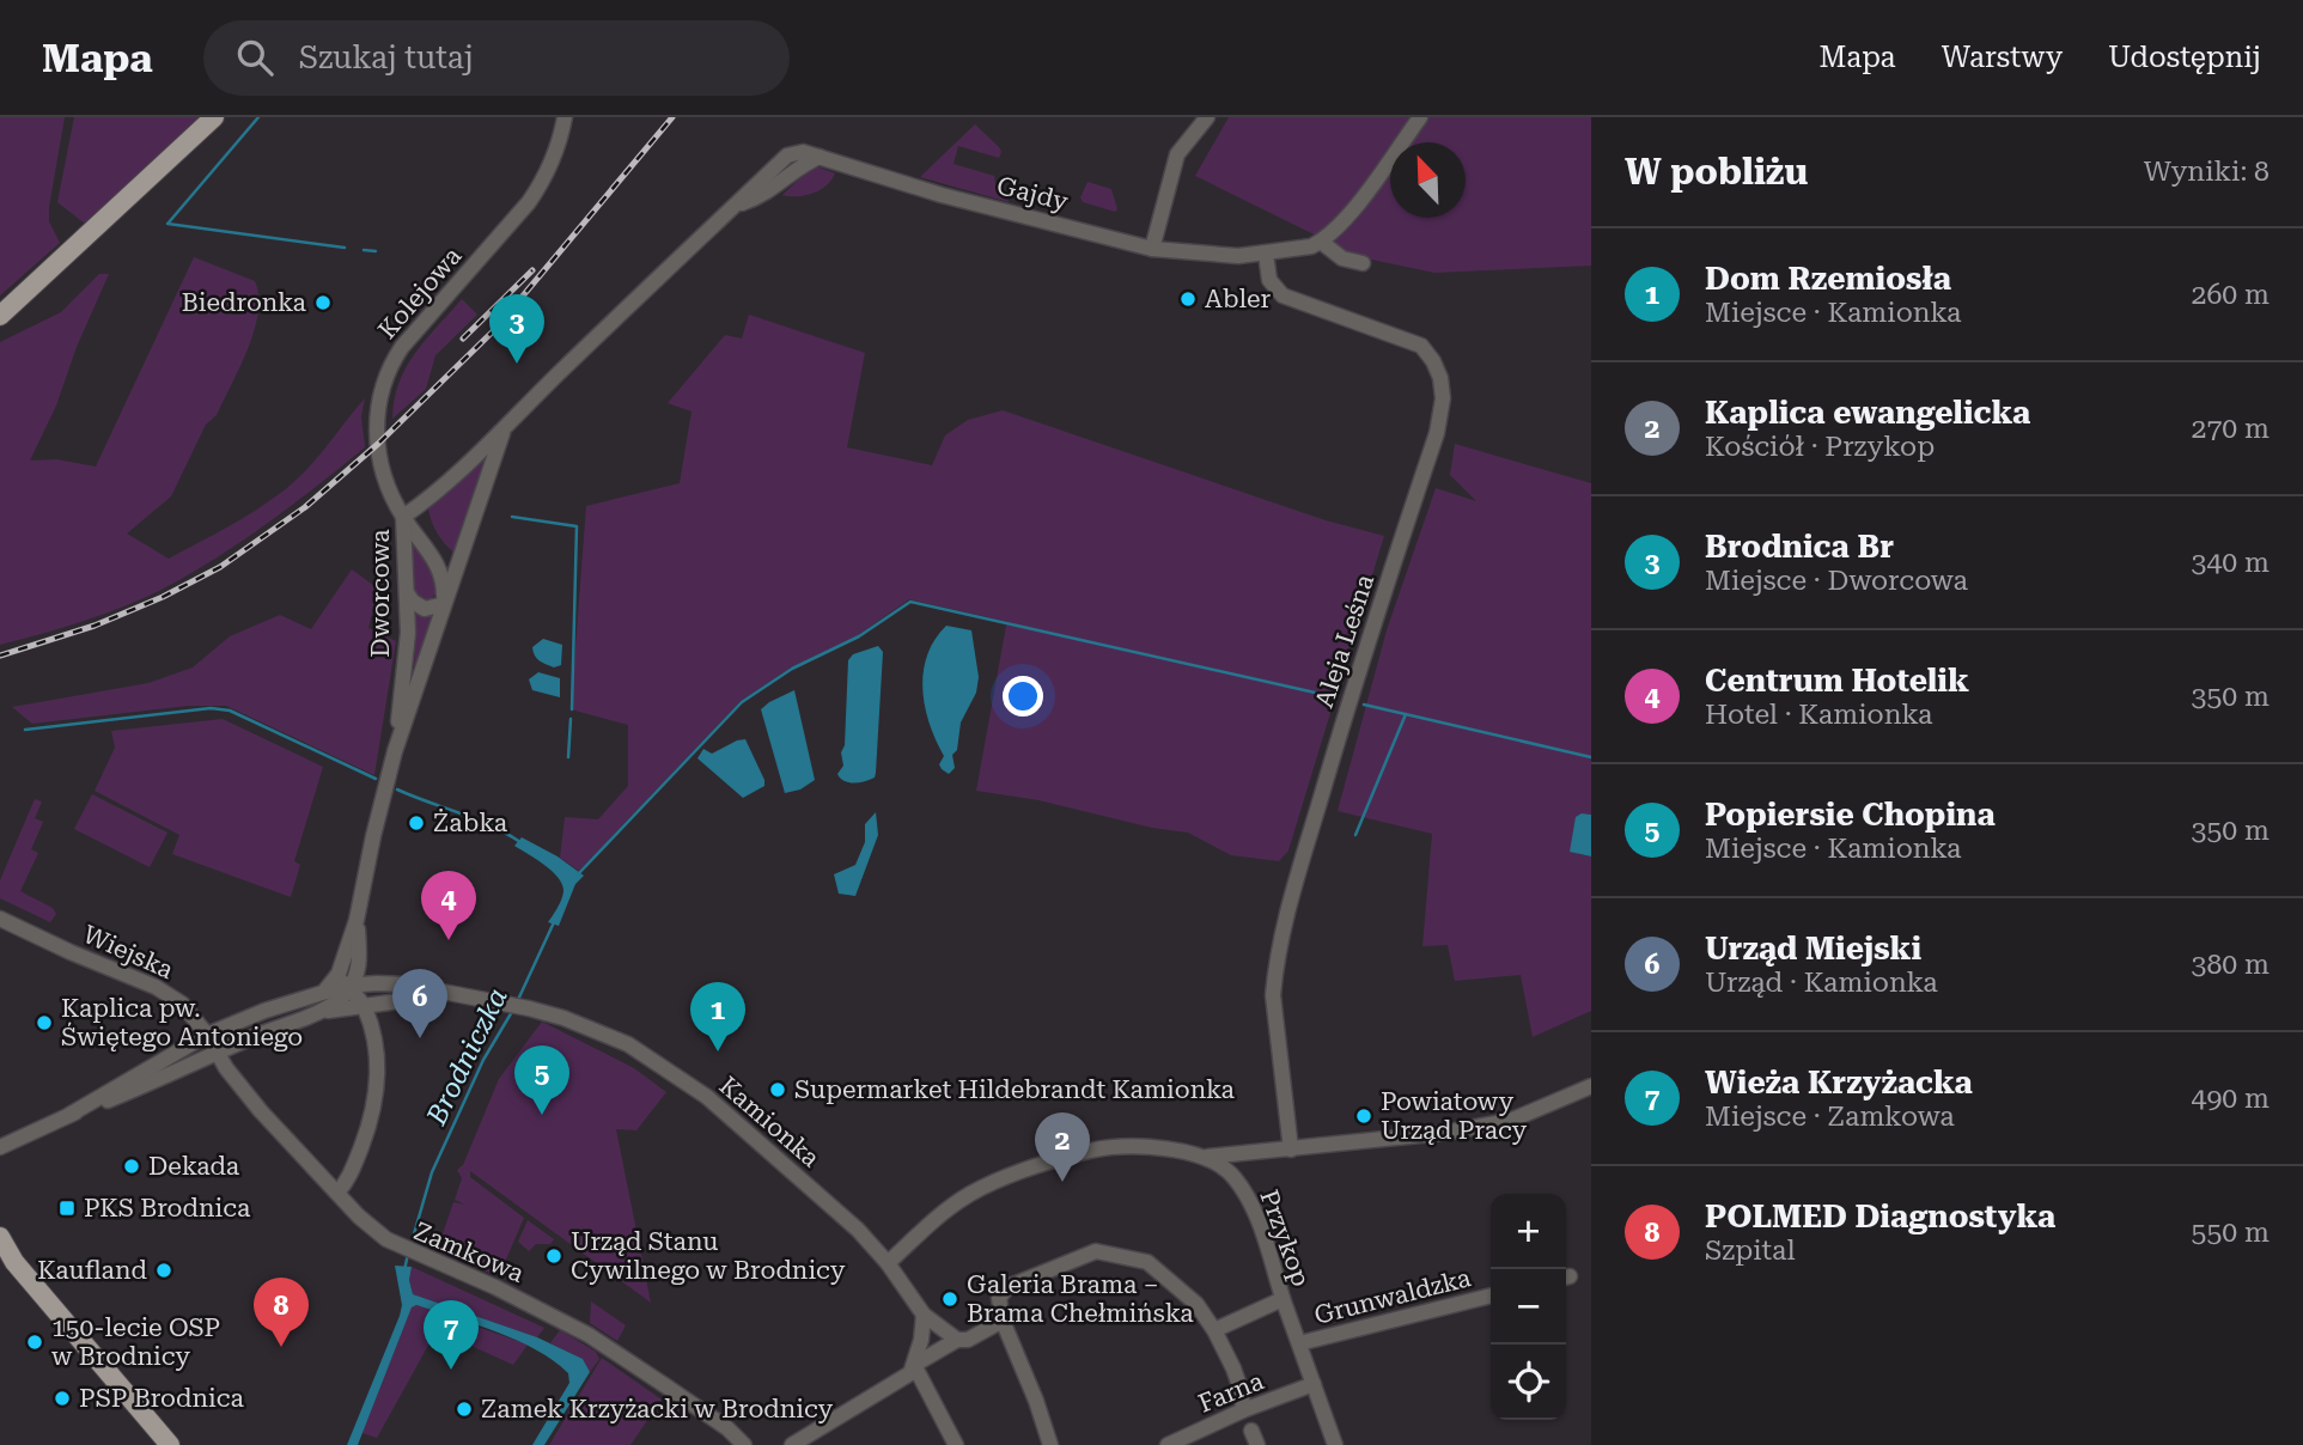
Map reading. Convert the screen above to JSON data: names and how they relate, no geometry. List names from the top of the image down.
{
  "streets": {
    "street": [
      "Gajdy",
      "Kolejowa",
      "Dworcowa",
      "Aleja Leśna",
      "Wiejska",
      "Kamionka",
      "Przykop",
      "Zamkowa",
      "Grunwaldzka",
      "Farna"
    ]
  },
  "crossings": [
    ["Gajdy", "Dworcowa"],
    ["Gajdy", "Aleja Leśna"],
    ["Kolejowa", "Dworcowa"],
    ["Dworcowa", "Kamionka"],
    ["Wiejska", "Kamionka"],
    ["Wiejska", "Zamkowa"],
    ["Przykop", "Grunwaldzka"],
    ["Przykop", "Farna"]
  ],
  "water": ["Brodniczka"],
  "places": {
    "other": [
      "Abler",
      "Biedronka",
      "Żabka",
      "Kaplica pw. Świętego Antoniego",
      "Supermarket Hildebrandt Kamionka",
      "Powiatowy Urząd Pracy",
      "Dekada",
      "Urząd Stanu Cywilnego w Brodnicy",
      "Kaufland",
      "Galeria Brama – Brama Chełmińska",
      "150-lecie OSP w Brodnicy",
      "PSP Brodnica",
      "Zamek Krzyżacki w Brodnicy"
    ],
    "transit": ["PKS Brodnica"]
  },
  "north": "top left",
  "page": {
    "header": "Mapa",
    "search": "Szukaj tutaj",
    "nav": ["Mapa", "Warstwy", "Udostępnij"],
    "heading": ["W pobliżu", "Wyniki: 8"],
    "list": [
      {
        "mark": "1",
        "name": "Dom Rzemiosła",
        "note": "Miejsce · Kamionka",
        "value": "260 m"
      },
      {
        "mark": "2",
        "name": "Kaplica ewangelicka",
        "note": "Kościół · Przykop",
        "value": "270 m"
      },
      {
        "mark": "3",
        "name": "Brodnica Br",
        "note": "Miejsce · Dworcowa",
        "value": "340 m"
      },
      {
        "mark": "4",
        "name": "Centrum Hotelik",
        "note": "Hotel · Kamionka",
        "value": "350 m"
      },
      {
        "mark": "5",
        "name": "Popiersie Chopina",
        "note": "Miejsce · Kamionka",
        "value": "350 m"
      },
      {
        "mark": "6",
        "name": "Urząd Miejski",
        "note": "Urząd · Kamionka",
        "value": "380 m"
      },
      {
        "mark": "7",
        "name": "Wieża Krzyżacka",
        "note": "Miejsce · Zamkowa",
        "value": "490 m"
      },
      {
        "mark": "8",
        "name": "POLMED Diagnostyka",
        "note": "Szpital",
        "value": "550 m"
      }
    ],
    "pins": [
      "3",
      "4",
      "6",
      "1",
      "5",
      "2",
      "8",
      "7"
    ],
    "map_buttons": ["+", "−"]
  }
}
